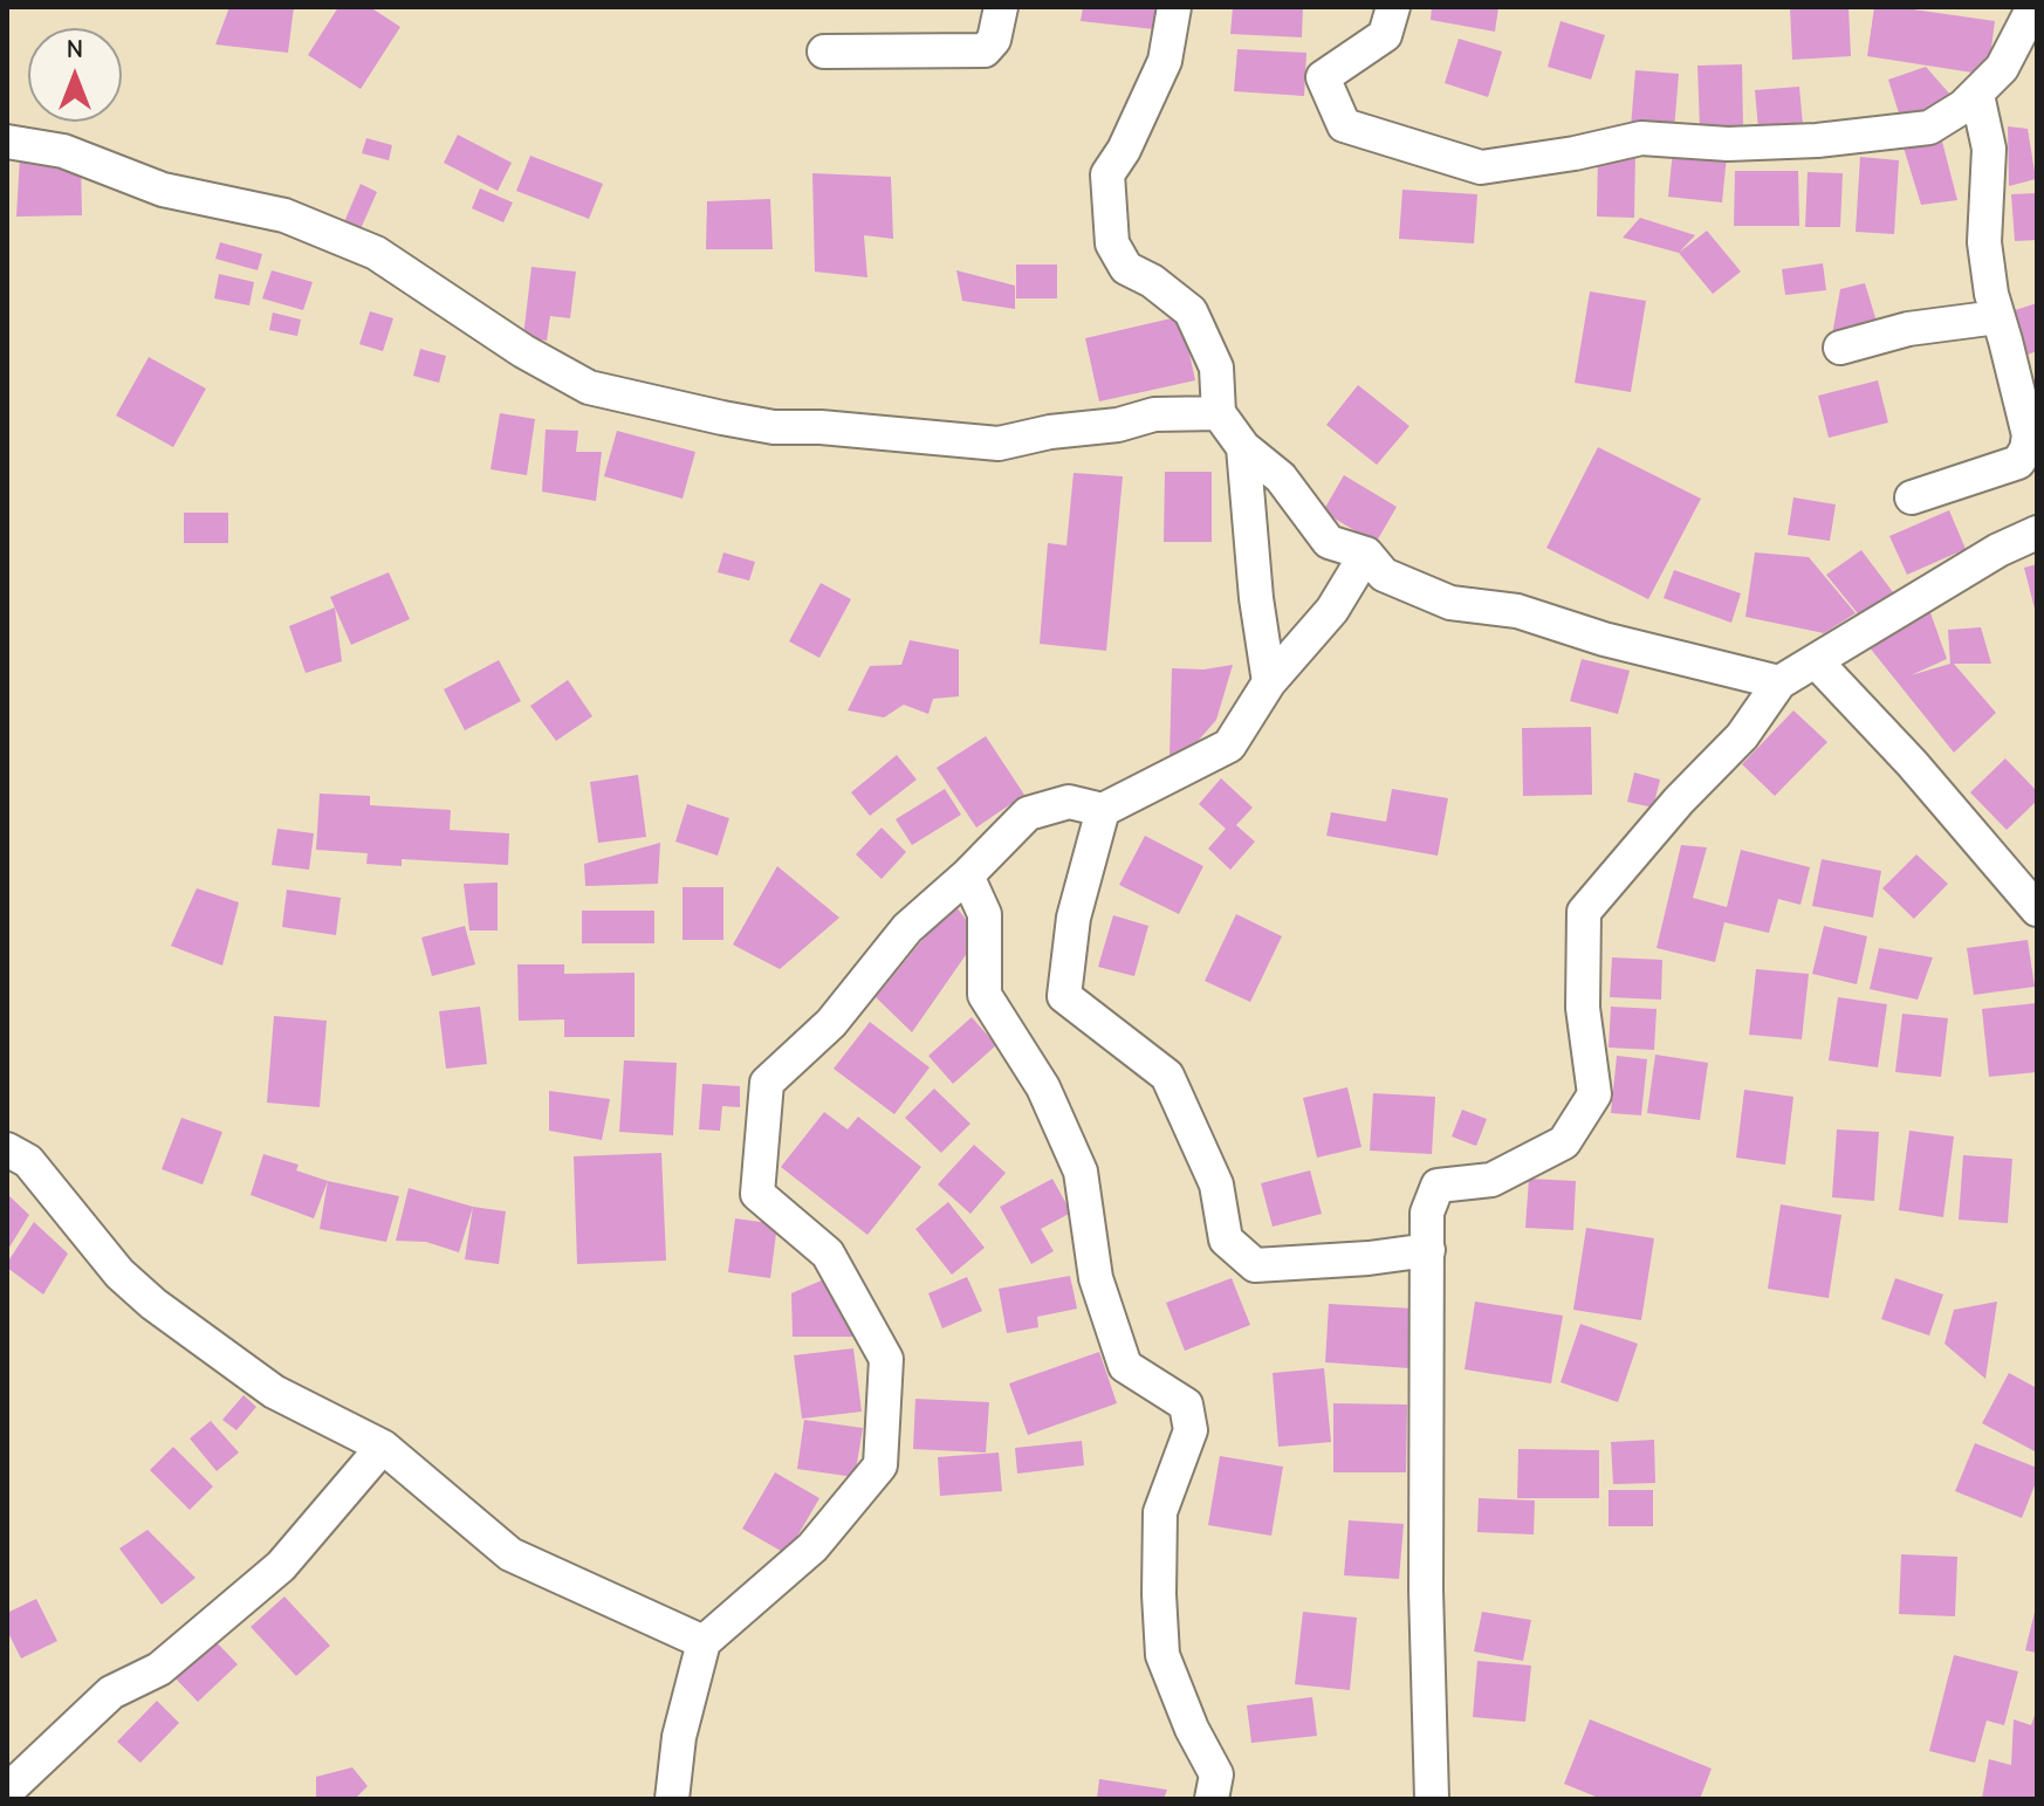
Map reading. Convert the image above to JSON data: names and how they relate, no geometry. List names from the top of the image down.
{
  "north": "top"
}
